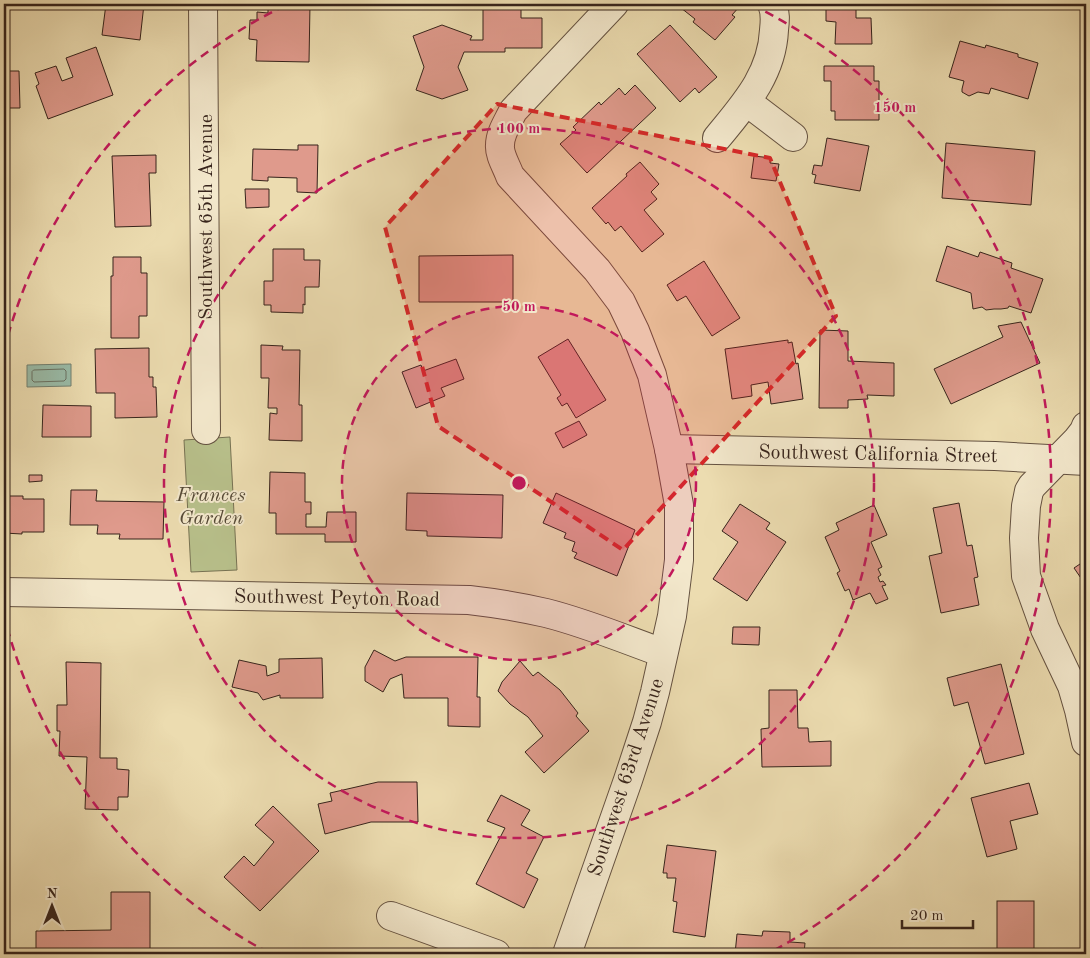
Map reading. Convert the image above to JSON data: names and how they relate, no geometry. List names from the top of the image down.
{
  "streets": {
    "street": [
      "Southwest 65th Avenue",
      "Southwest California Street",
      "Southwest Peyton Road",
      "Southwest 63rd Avenue"
    ]
  },
  "crossings": [
    ["Southwest California Street", "Southwest 63rd Avenue"],
    ["Southwest Peyton Road", "Southwest 63rd Avenue"]
  ],
  "parks": ["Frances Garden"],
  "scale_bar": "20 m",
  "north": "top",
  "rings": ["150 m", "100 m", "50 m"]
}
